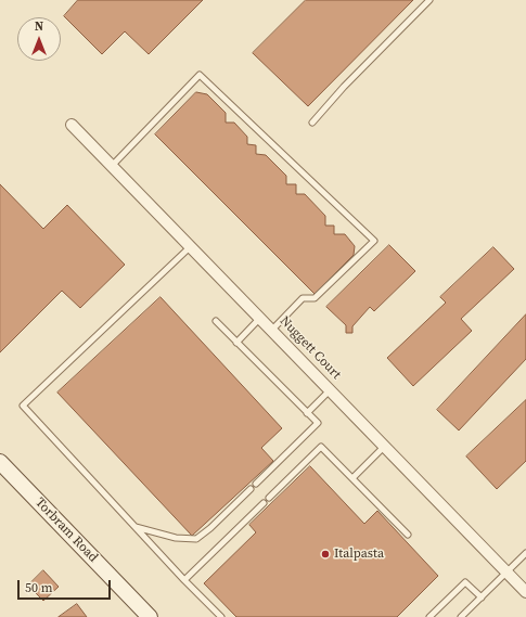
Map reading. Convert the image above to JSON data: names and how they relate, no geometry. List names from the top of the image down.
{
  "streets": {
    "main road": ["Torbram Road"],
    "street": ["Nuggett Court"]
  },
  "places": ["Italpasta"],
  "scale_bar": "50 m",
  "north": "top"
}
